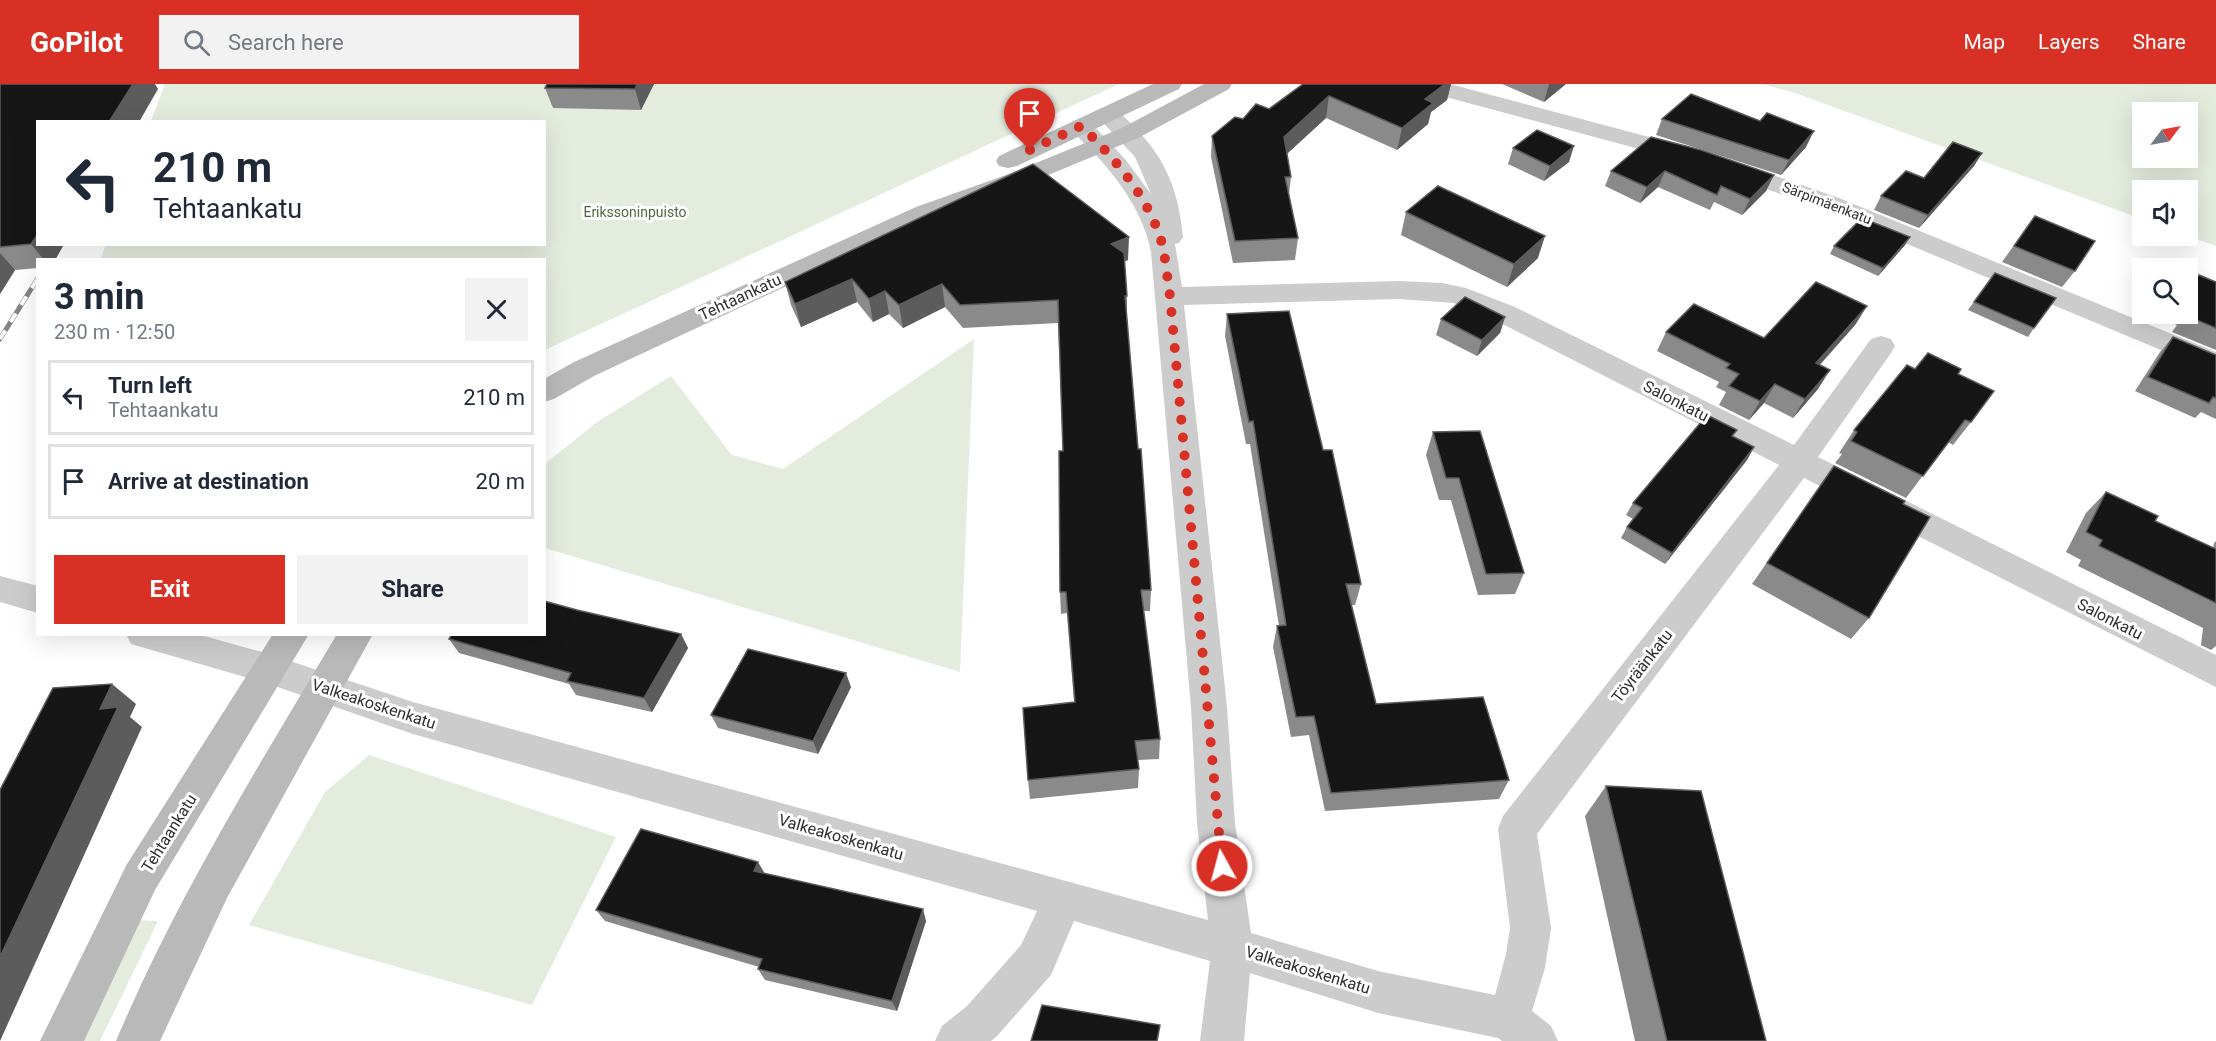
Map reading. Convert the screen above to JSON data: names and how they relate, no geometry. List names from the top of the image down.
{
  "streets": {
    "main road": ["Tehtaankatu"],
    "street": [
      "Särpimäenkatu",
      "Salonkatu",
      "Töyräänkatu",
      "Valkeakoskenkatu"
    ]
  },
  "crossings": [
    ["Tehtaankatu", "Valkeakoskenkatu"],
    ["Salonkatu", "Töyräänkatu"],
    ["Töyräänkatu", "Valkeakoskenkatu"]
  ],
  "parks": ["Erikssoninpuisto"],
  "north": "top right",
  "page": {
    "header": "GoPilot",
    "search": "Search here",
    "nav": ["Map", "Layers", "Share"],
    "turn": ["210 m", "Tehtaankatu"],
    "heading": ["3 min", "230 m · 12:50"],
    "list": [
      {
        "name": "Turn left",
        "note": "Tehtaankatu",
        "value": "210 m"
      },
      {
        "name": "Arrive at destination",
        "value": "20 m"
      }
    ],
    "buttons": ["Exit", "Share"]
  }
}
